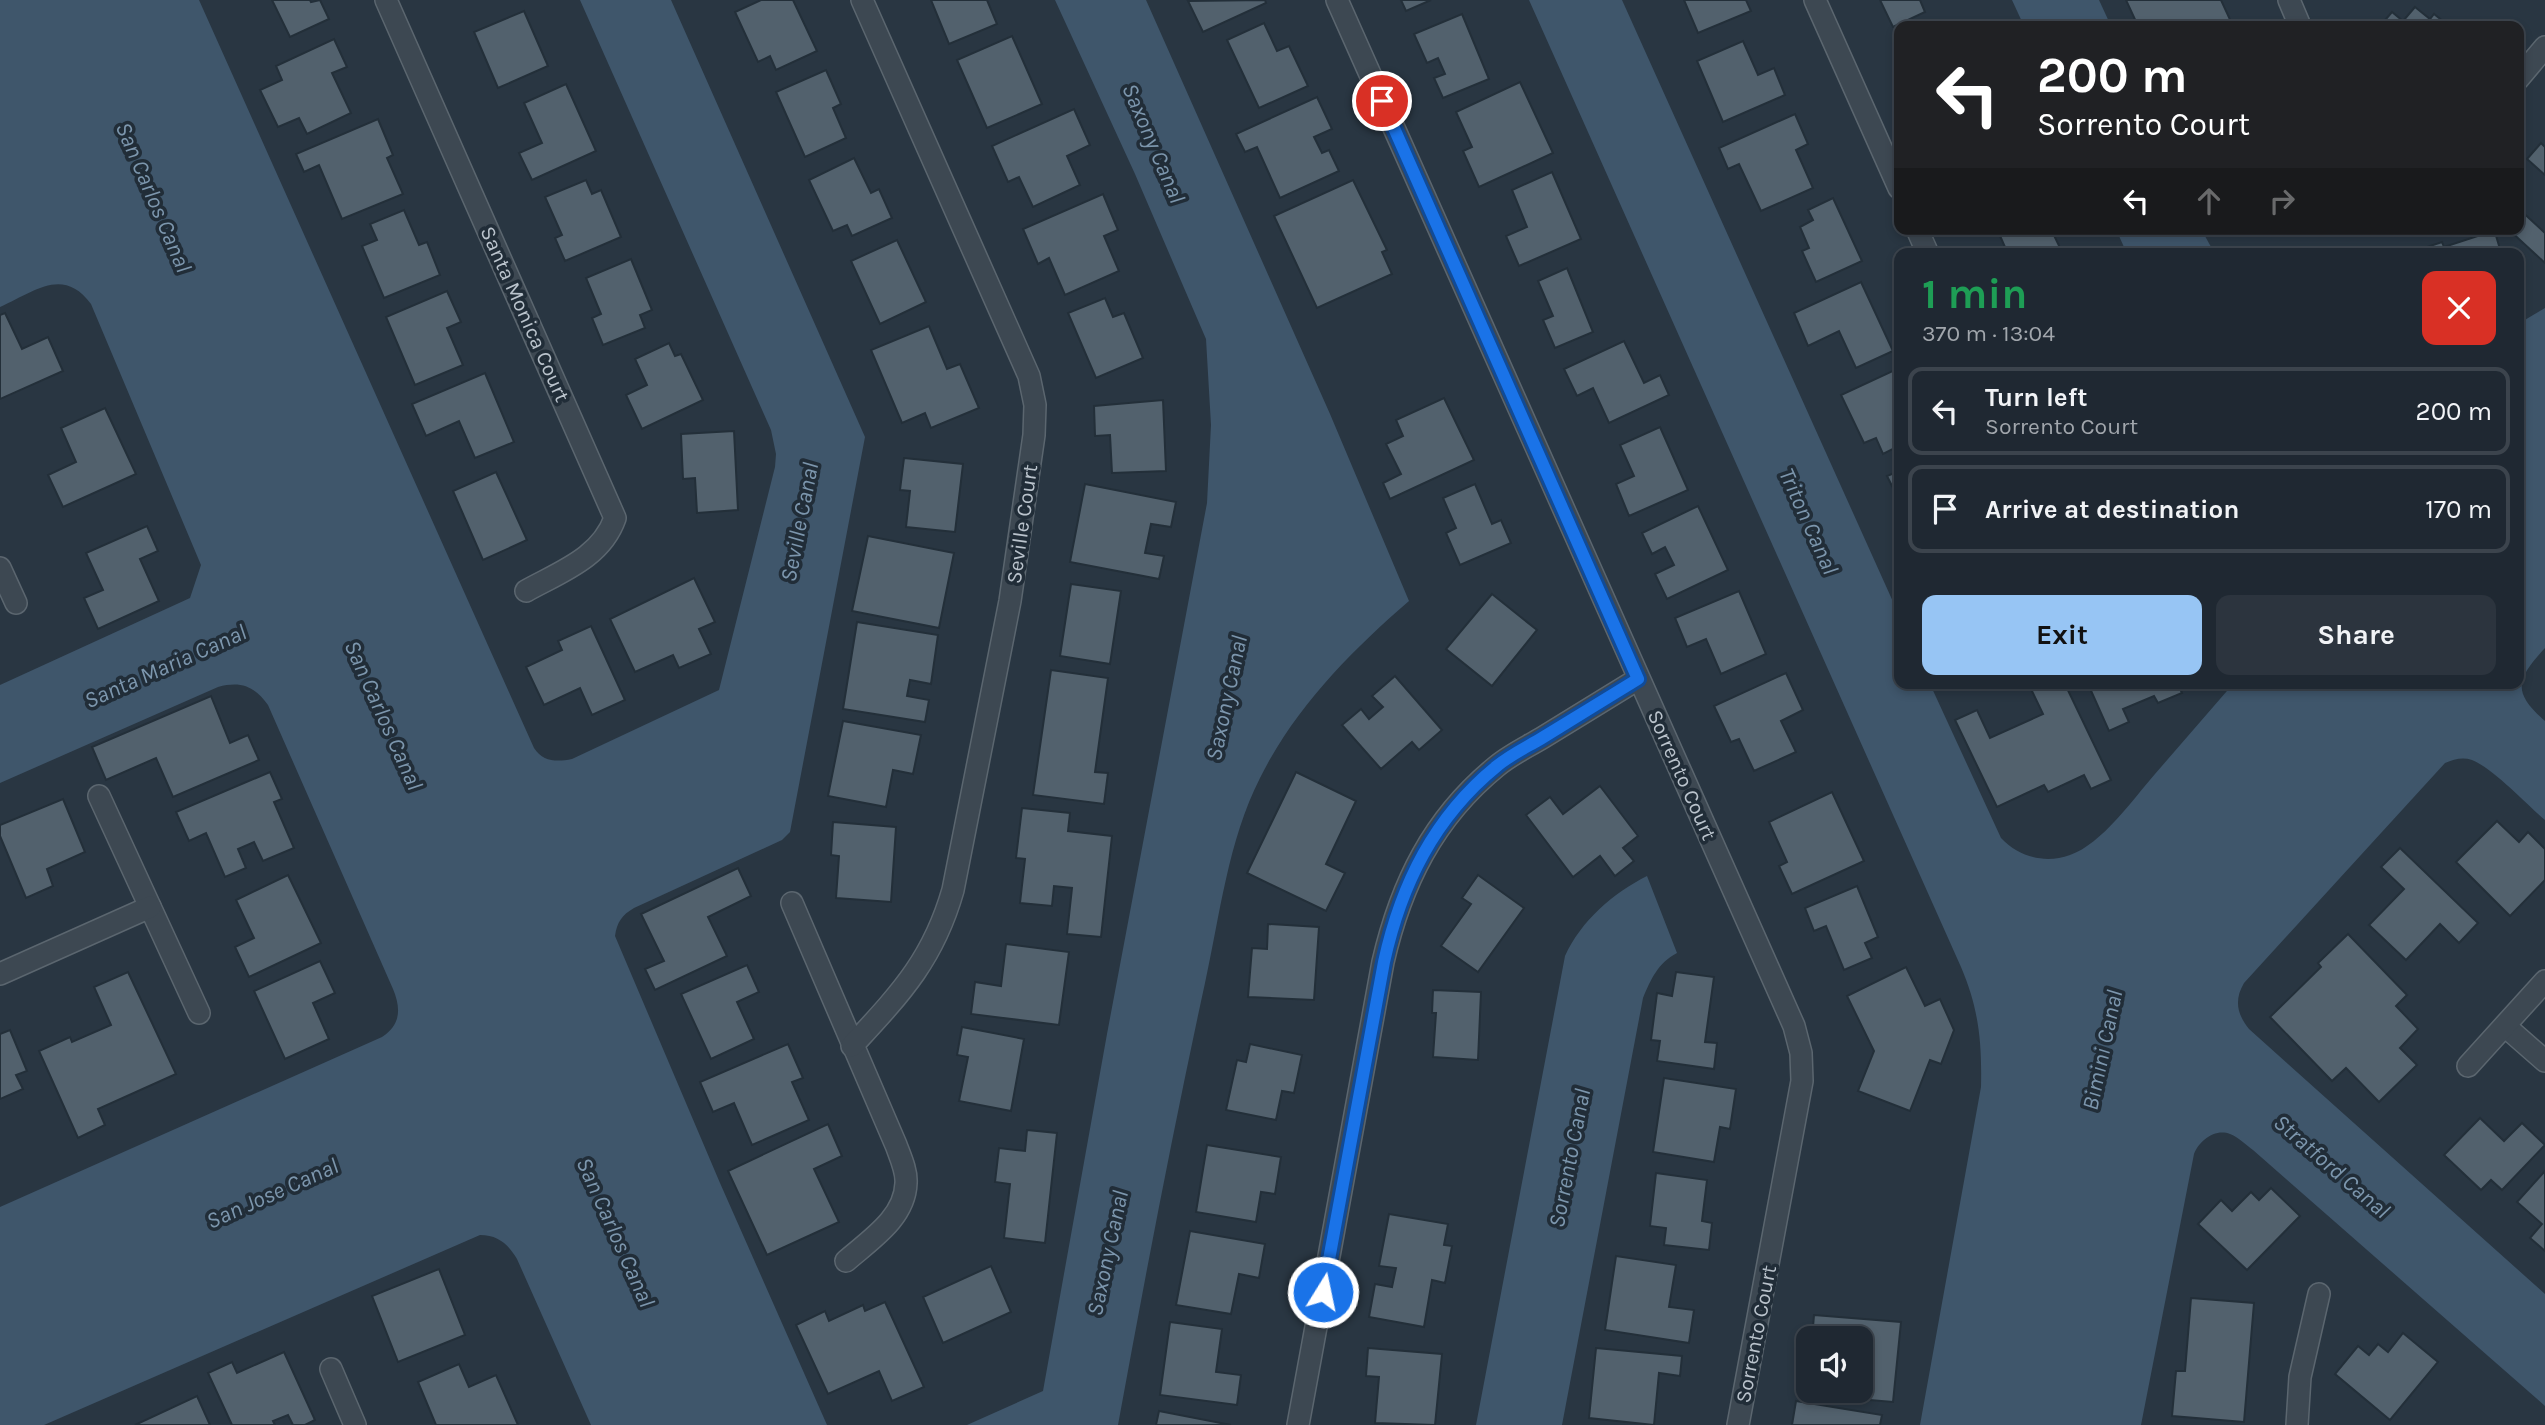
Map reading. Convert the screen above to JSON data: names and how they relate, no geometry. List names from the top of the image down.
{
  "streets": {
    "street": ["Santa Monica Court", "Seville Court", "Sorrento Court"]
  },
  "water": [
    "Saxony Canal",
    "San Carlos Canal",
    "Triton Canal",
    "Seville Canal",
    "Santa Maria Canal",
    "Bimini Canal",
    "Sorrento Canal",
    "Stratford Canal",
    "San Jose Canal"
  ],
  "page": {
    "turn": ["200 m", "Sorrento Court"],
    "heading": ["1 min", "370 m · 13:04"],
    "list": [
      {
        "name": "Turn left",
        "note": "Sorrento Court",
        "value": "200 m"
      },
      {
        "name": "Arrive at destination",
        "value": "170 m"
      }
    ],
    "buttons": ["Exit", "Share"]
  }
}
